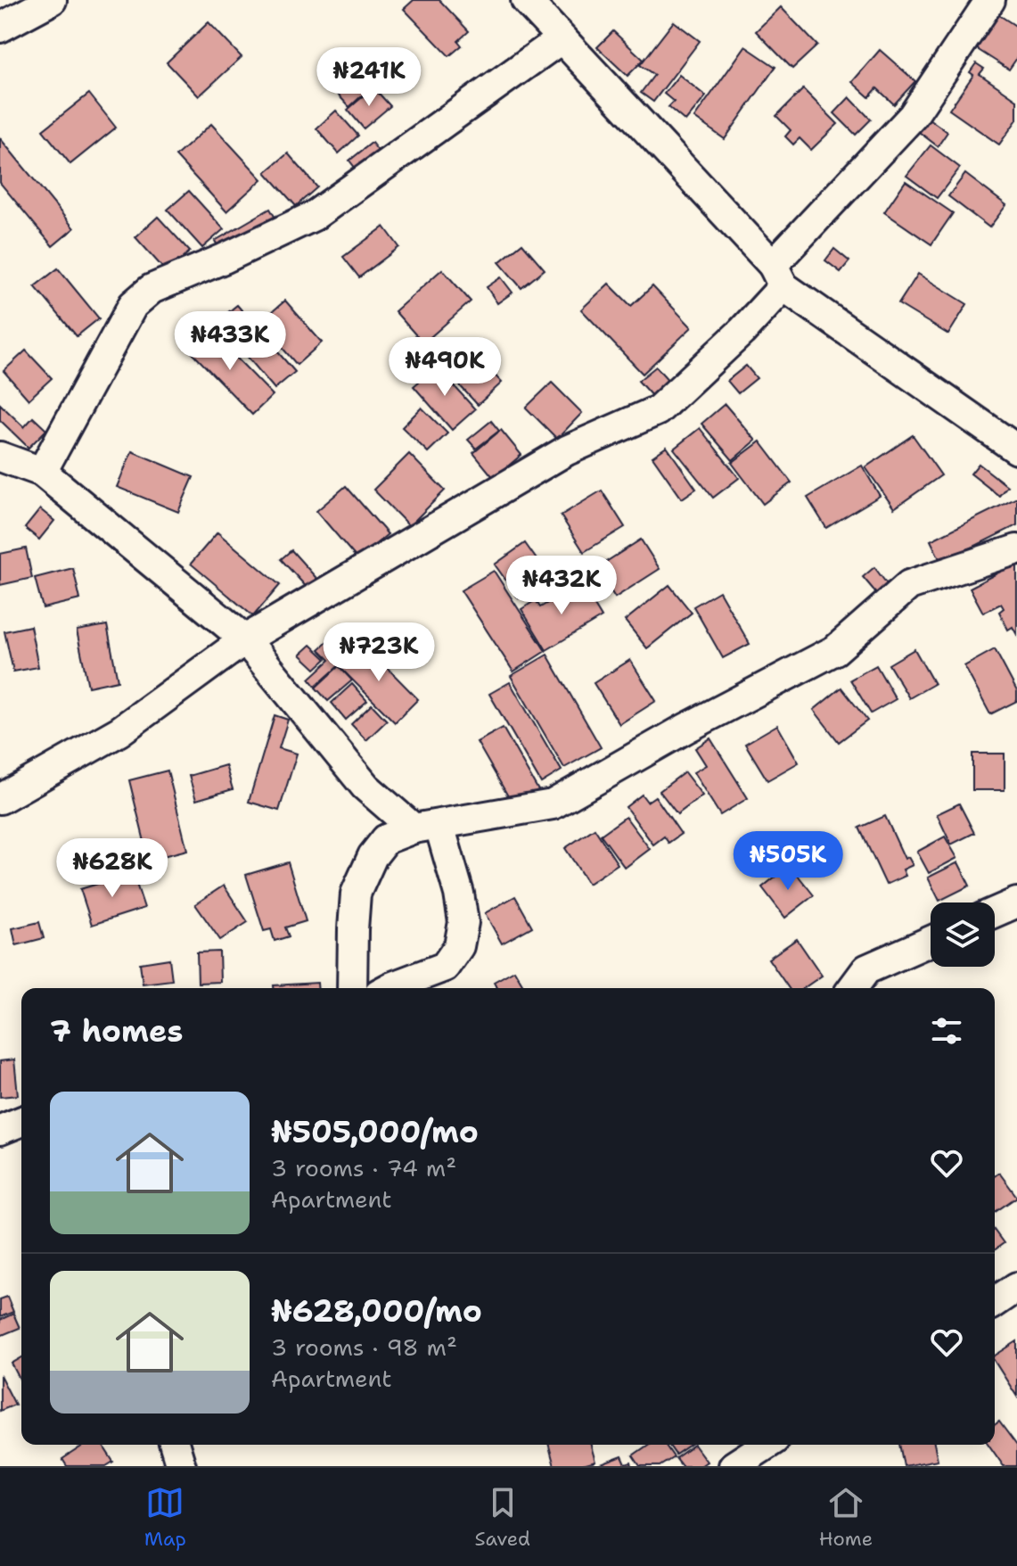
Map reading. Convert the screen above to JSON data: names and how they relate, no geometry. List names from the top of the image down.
{
  "page": {
    "price": [
      "₦241K",
      "₦433K",
      "₦490K",
      "₦432K",
      "₦723K",
      "₦505K",
      "₦628K"
    ],
    "heading": "7 homes",
    "list": [
      {
        "name": "₦505,000/mo",
        "note": "3 rooms · 74 m² · Apartment"
      },
      {
        "name": "₦628,000/mo",
        "note": "3 rooms · 98 m² · Apartment"
      }
    ],
    "tabs": ["Map", "Saved", "Home"]
  }
}
